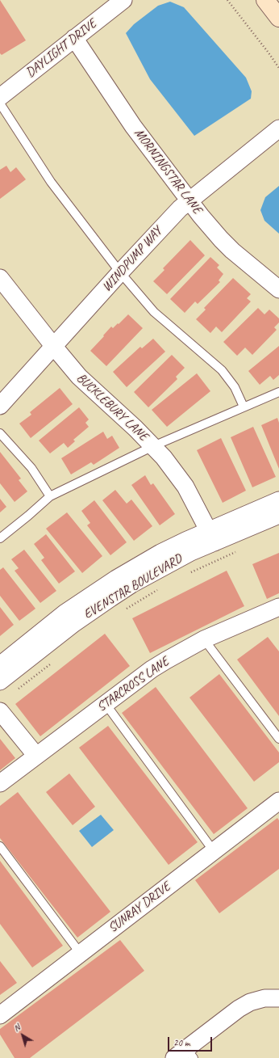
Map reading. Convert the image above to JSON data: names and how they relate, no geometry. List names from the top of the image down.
{
  "streets": {
    "street": [
      "DAYLIGHT DRIVE",
      "MORNINGSTAR LANE",
      "WINDPUMP WAY",
      "BUCKLEBURY LANE",
      "EVENSTAR BOULEVARD",
      "STARCROSS LANE",
      "SUNRAY DRIVE"
    ]
  },
  "crossings": [
    ["DAYLIGHT DRIVE", "MORNINGSTAR LANE"],
    ["MORNINGSTAR LANE", "WINDPUMP WAY"],
    ["WINDPUMP WAY", "BUCKLEBURY LANE"],
    ["BUCKLEBURY LANE", "EVENSTAR BOULEVARD"]
  ],
  "scale_bar": "20 m",
  "north": "top left"
}
